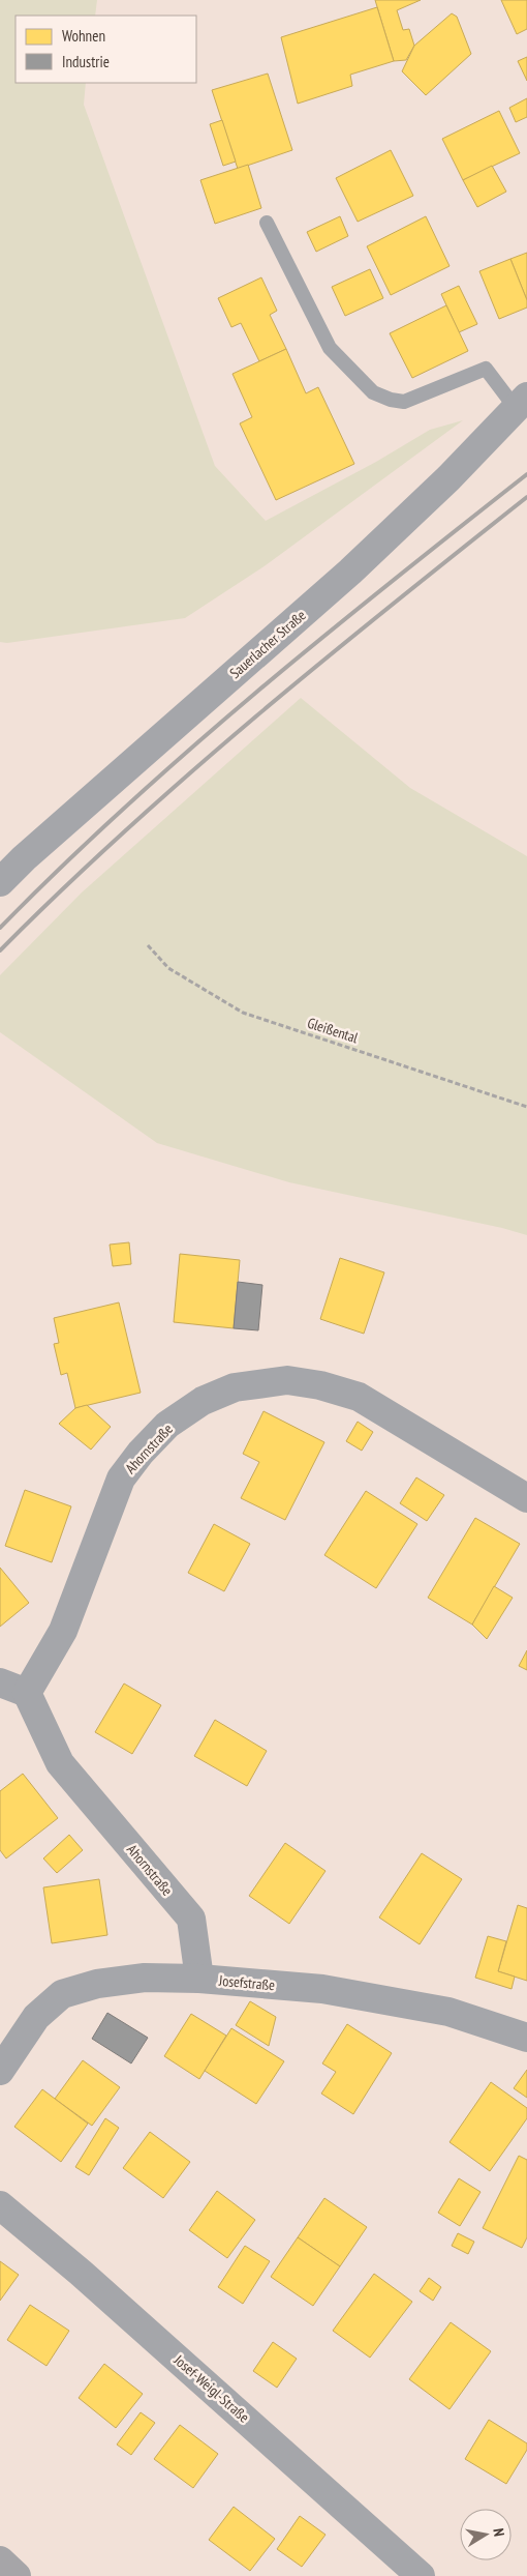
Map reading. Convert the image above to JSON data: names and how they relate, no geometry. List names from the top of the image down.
{
  "streets": {
    "street": [
      "Sauerlacher Straße",
      "Ahornstraße",
      "Josefstraße",
      "Josef-Weigl-Straße"
    ],
    "path": ["Gleißental"]
  },
  "crossings": [
    ["Ahornstraße", "Josefstraße"]
  ],
  "legend": ["Wohnen", "Industrie"],
  "north": "right"
}
